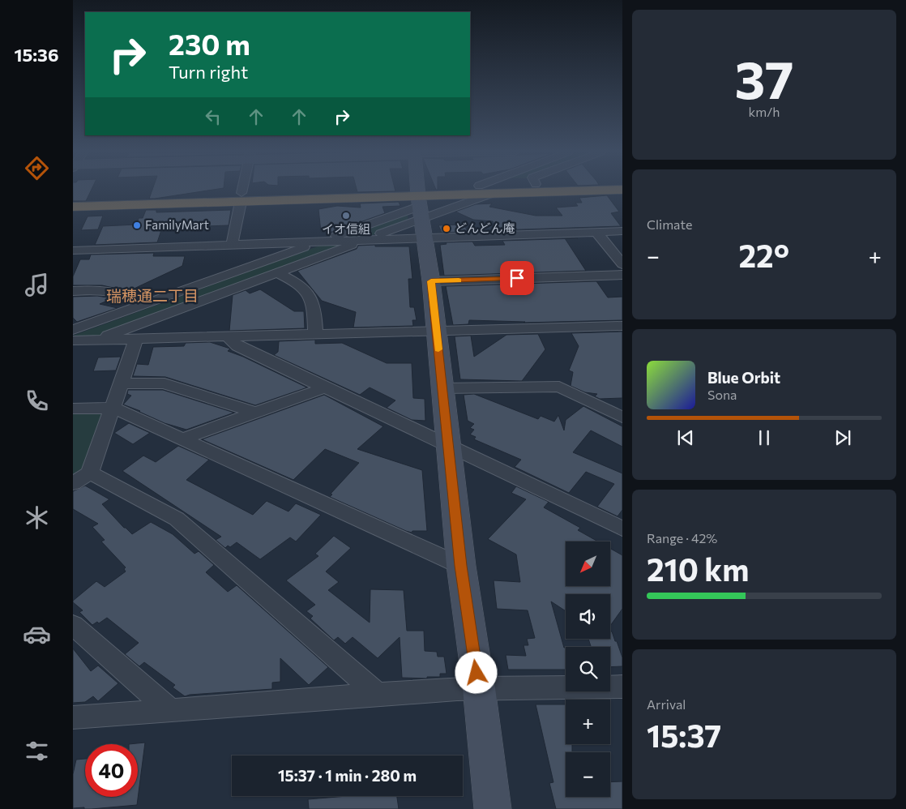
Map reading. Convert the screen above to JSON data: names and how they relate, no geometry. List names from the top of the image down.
{
  "districts": ["瑞穂通二丁目"],
  "places": ["イオ信組", "FamilyMart", "どんどん庵"],
  "north": "bottom left",
  "page": {
    "tabs": "15:36",
    "tile": [
      ["37", "km/h"],
      "Climate",
      ["Range · 42%", "210 km"],
      ["Arrival", "15:37"]
    ],
    "turn": ["230 m", "Turn right"],
    "heat": ["−", "22°", "+"],
    "song": ["Blue Orbit", "Sona"],
    "map_buttons": ["+", "−"],
    "limit": "40",
    "trip": "15:37 · 1 min · 280 m"
  }
}
